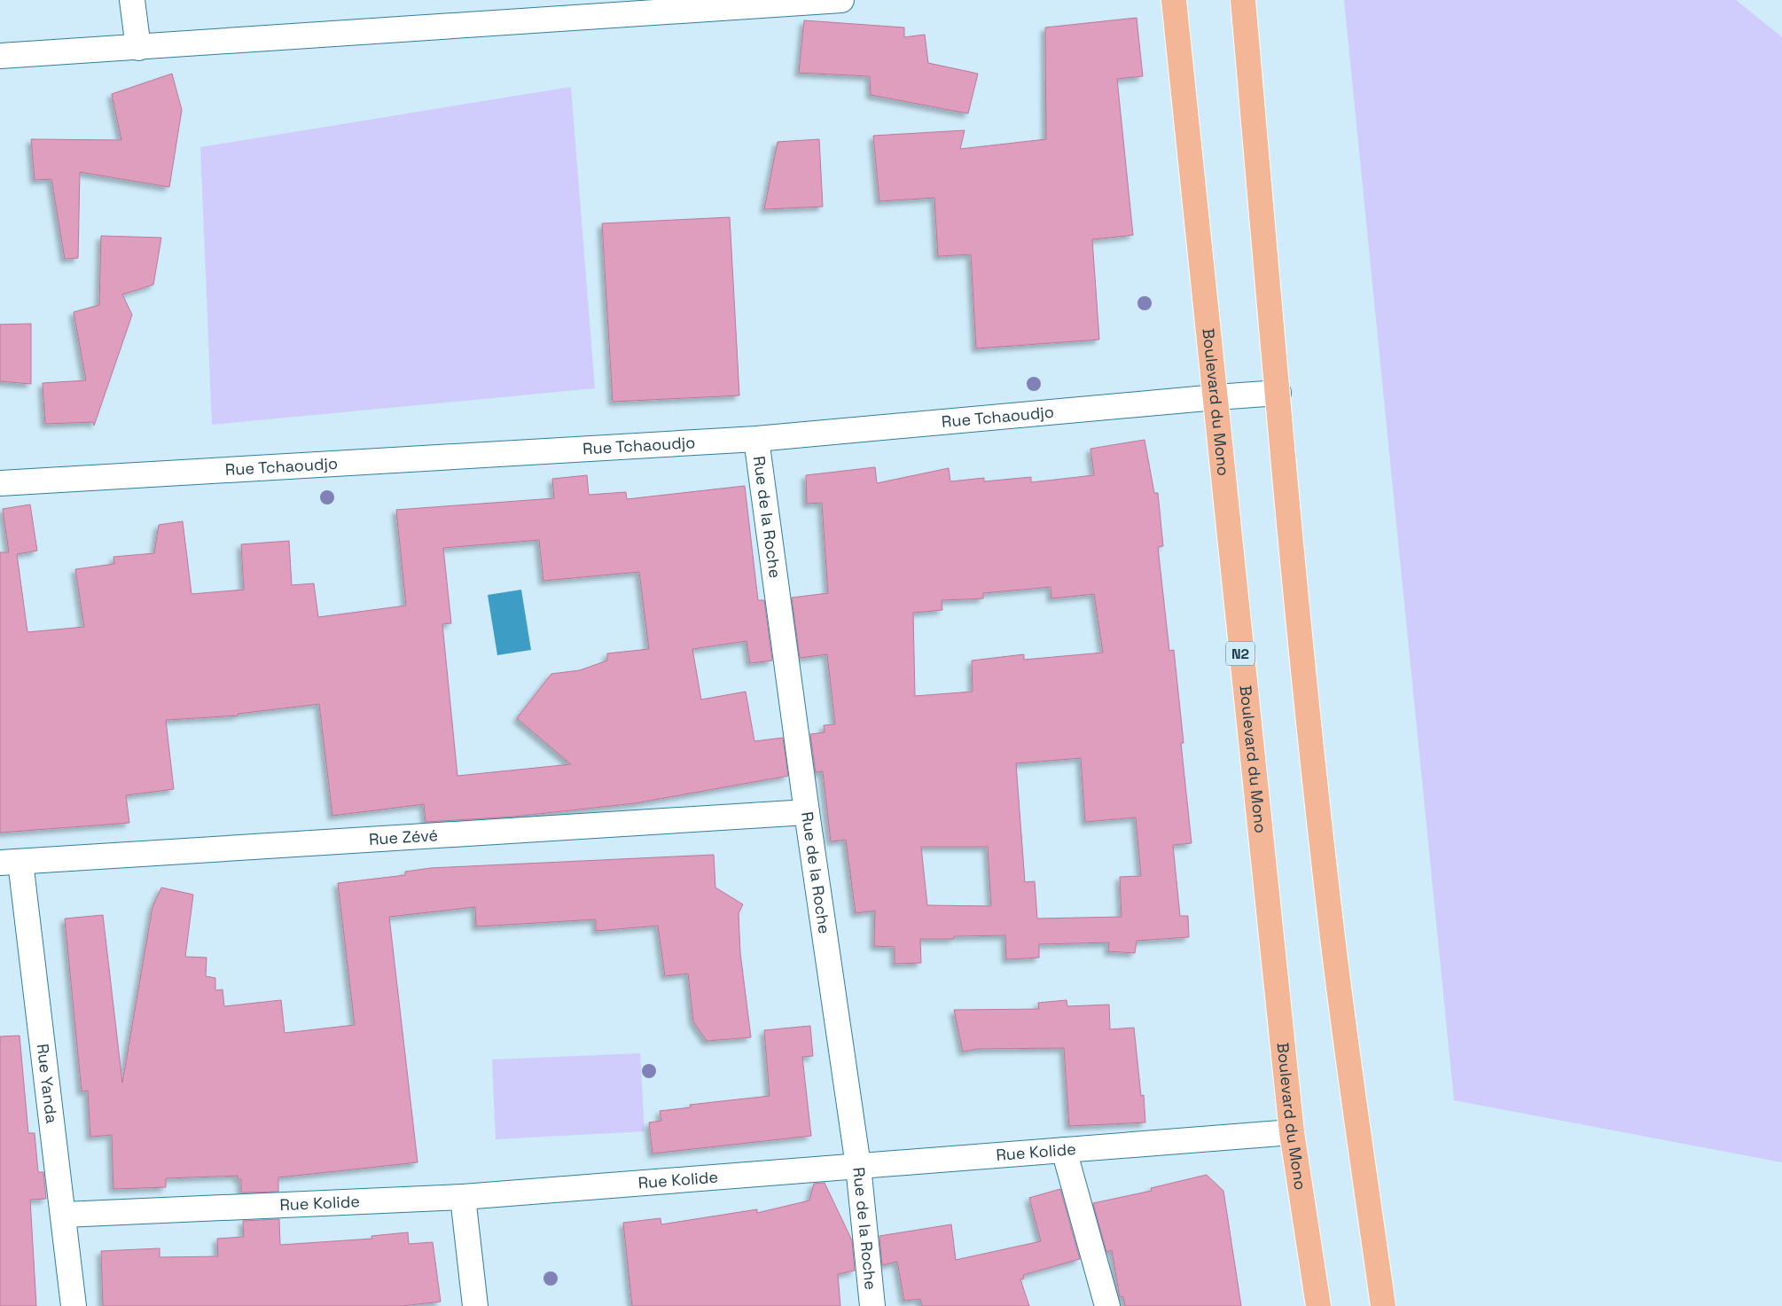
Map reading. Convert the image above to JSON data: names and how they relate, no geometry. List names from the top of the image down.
{
  "streets": {
    "highway": ["Boulevard du Mono", "N2"],
    "street": [
      "Rue Tchaoudjo",
      "Rue de la Roche",
      "Rue Zévé",
      "Rue Yanda",
      "Rue Kolide"
    ]
  },
  "crossings": [
    ["Boulevard du Mono", "Rue Tchaoudjo"],
    ["Boulevard du Mono", "Rue Kolide"],
    ["Rue Tchaoudjo", "Rue de la Roche"],
    ["Rue de la Roche", "Rue Zévé"],
    ["Rue de la Roche", "Rue Kolide"],
    ["Rue Zévé", "Rue Yanda"],
    ["Rue Yanda", "Rue Kolide"]
  ]
}
